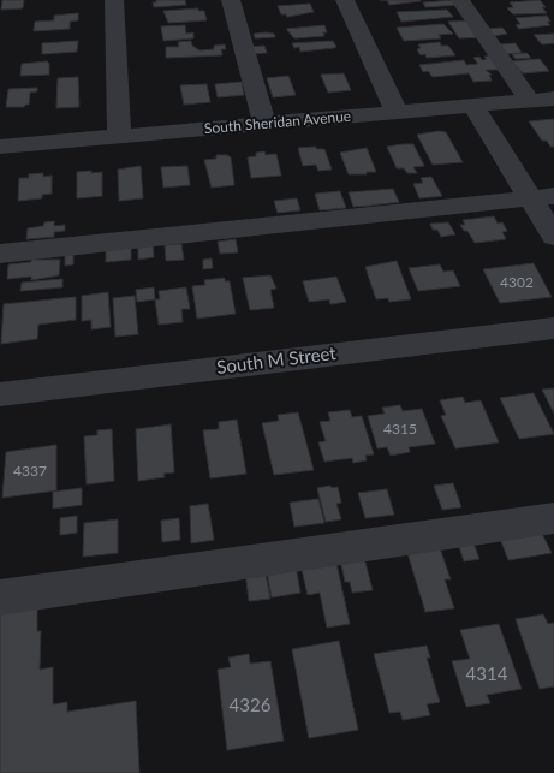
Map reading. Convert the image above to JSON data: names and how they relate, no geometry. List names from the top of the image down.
{
  "streets": {
    "street": ["South Sheridan Avenue", "South M Street"]
  },
  "house_numbers": [
    "4302",
    "4315",
    "4337",
    "4314",
    "4326"
  ]
}
